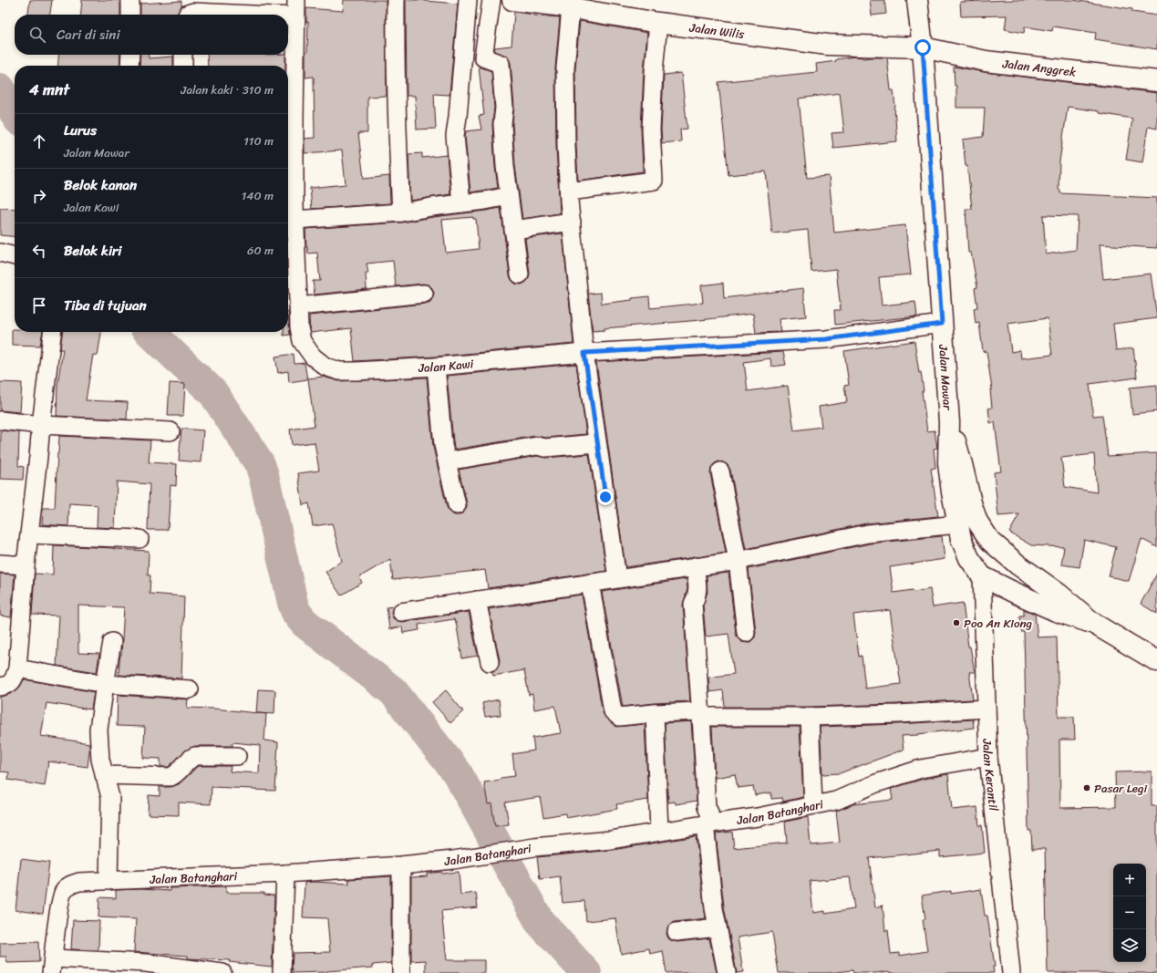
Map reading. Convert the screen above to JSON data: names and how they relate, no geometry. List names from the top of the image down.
{
  "streets": {
    "main road": ["Jalan Wilis", "Jalan Anggrek", "Jalan Mawar"],
    "street": ["Jalan Kawi", "Jalan Kerantil", "Jalan Batanghari"]
  },
  "crossings": [
    ["Jalan Wilis", "Jalan Anggrek"],
    ["Jalan Wilis", "Jalan Mawar"],
    ["Jalan Anggrek", "Jalan Mawar"],
    ["Jalan Kawi", "Jalan Mawar"],
    ["Jalan Mawar", "Jalan Kerantil"],
    ["Jalan Kerantil", "Jalan Batanghari"]
  ],
  "places": ["Poo An Kiong", "Pasar Legi"],
  "page": {
    "search": "Cari di sini",
    "heading": ["4 mnt", "Jalan kaki · 310 m"],
    "list": [
      ["Lurus", "Jalan Mawar", "110 m"],
      ["Belok kanan", "Jalan Kawi", "140 m"],
      ["Belok kiri", "60 m"],
      "Tiba di tujuan"
    ],
    "map_buttons": ["+", "−"]
  }
}
